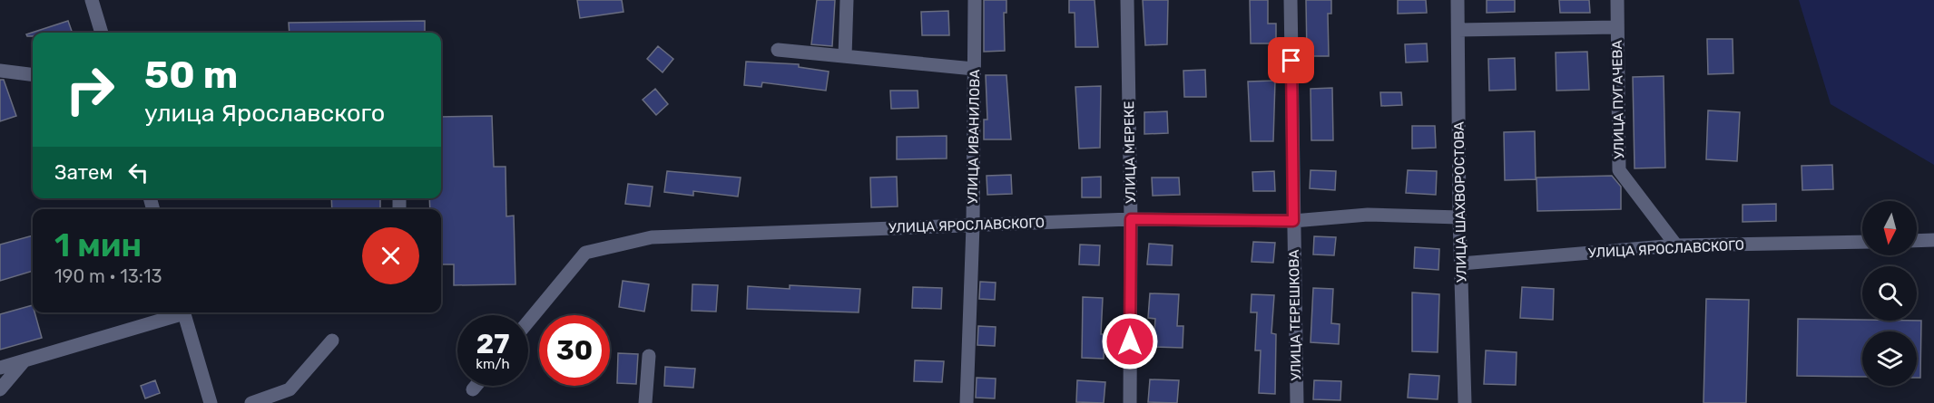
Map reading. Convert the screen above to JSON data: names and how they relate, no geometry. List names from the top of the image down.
{
  "streets": {
    "street": [
      "УЛИЦА ПУГАЧЕВА",
      "УЛИЦА ИВАНИЛОВА",
      "УЛИЦА МЕРЕКЕ",
      "УЛИЦА ШАХВОРОСТОВА",
      "УЛИЦА ЯРОСЛАВСКОГО",
      "УЛИЦА ТЕРЕШКОВА"
    ]
  },
  "crossings": [
    ["УЛИЦА ПУГАЧЕВА", "УЛИЦА ЯРОСЛАВСКОГО"],
    ["УЛИЦА ИВАНИЛОВА", "УЛИЦА ЯРОСЛАВСКОГО"],
    ["УЛИЦА МЕРЕКЕ", "УЛИЦА ЯРОСЛАВСКОГО"],
    ["УЛИЦА ШАХВОРОСТОВА", "УЛИЦА ЯРОСЛАВСКОГО"],
    ["УЛИЦА ЯРОСЛАВСКОГО", "УЛИЦА ТЕРЕШКОВА"]
  ],
  "north": "bottom",
  "page": {
    "turn": ["50 m", "улица Ярославского"],
    "then": "Затем",
    "heading": ["1 мин", "190 m · 13:13"],
    "speed": "27 km/h",
    "limit": "30"
  }
}
